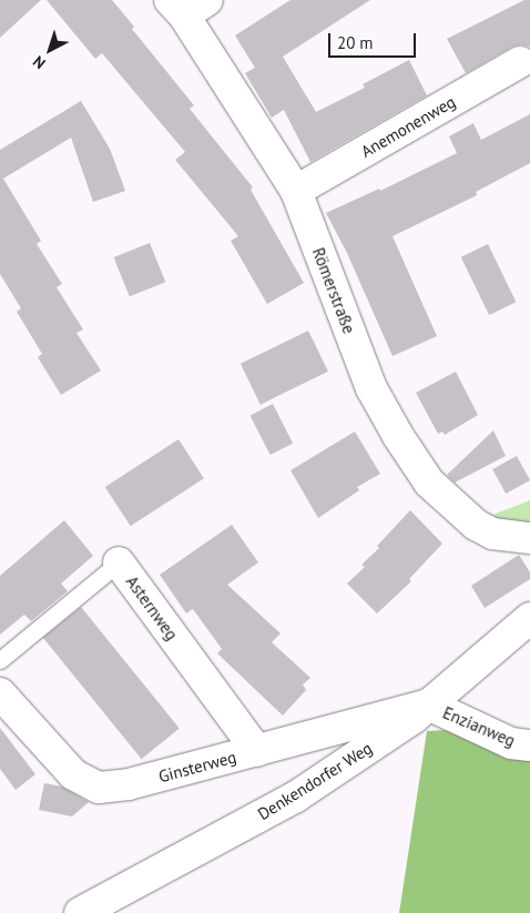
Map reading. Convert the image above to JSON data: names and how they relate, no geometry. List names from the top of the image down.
{
  "streets": {
    "street": [
      "Anemonenweg",
      "Römerstraße",
      "Asternweg",
      "Enzianweg",
      "Ginsterweg",
      "Denkendorfer Weg"
    ]
  },
  "crossings": [
    ["Anemonenweg", "Römerstraße"],
    ["Asternweg", "Ginsterweg"],
    ["Enzianweg", "Ginsterweg"],
    ["Enzianweg", "Denkendorfer Weg"],
    ["Ginsterweg", "Denkendorfer Weg"]
  ],
  "scale_bar": "20 m",
  "north": "bottom left"
}
